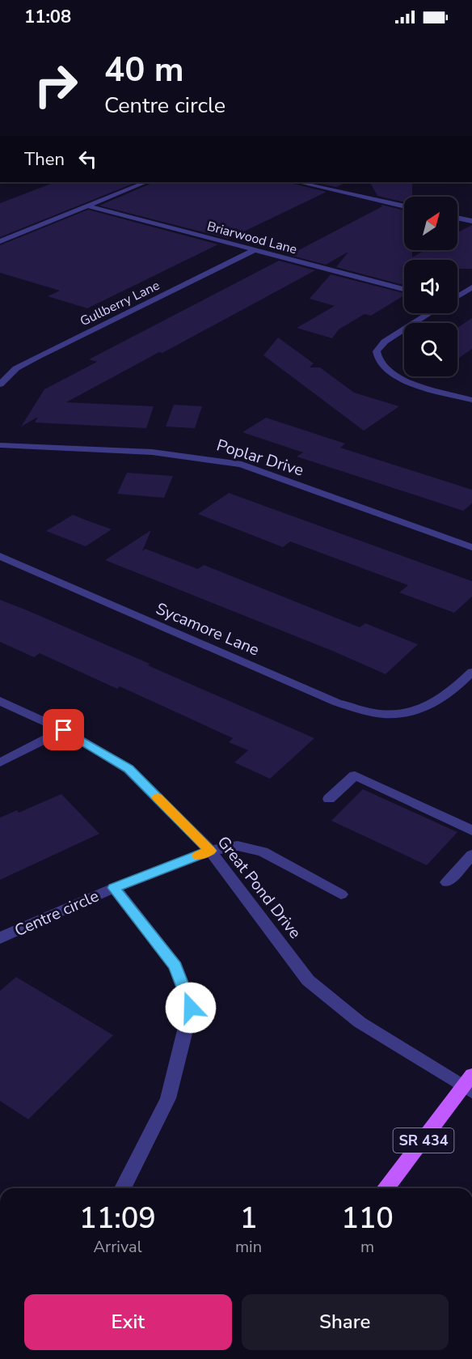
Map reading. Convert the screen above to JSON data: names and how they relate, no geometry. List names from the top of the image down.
{
  "streets": {
    "main road": ["SR 434"],
    "street": [
      "Briarwood Lane",
      "Gullberry Lane",
      "Poplar Drive",
      "Sycamore Lane",
      "Great Pond Drive",
      "Centre circle"
    ]
  },
  "crossings": [
    ["Briarwood Lane", "Gullberry Lane"],
    ["Great Pond Drive", "Centre circle"],
    ["Great Pond Drive", "SR 434"]
  ],
  "north": "top right",
  "page": {
    "status": "11:08",
    "turn": ["40 m", "Centre circle"],
    "then": "Then",
    "eta": [
      "11:09",
      "Arrival",
      "1",
      "min",
      "110",
      "m"
    ],
    "buttons": ["Exit", "Share"]
  }
}
